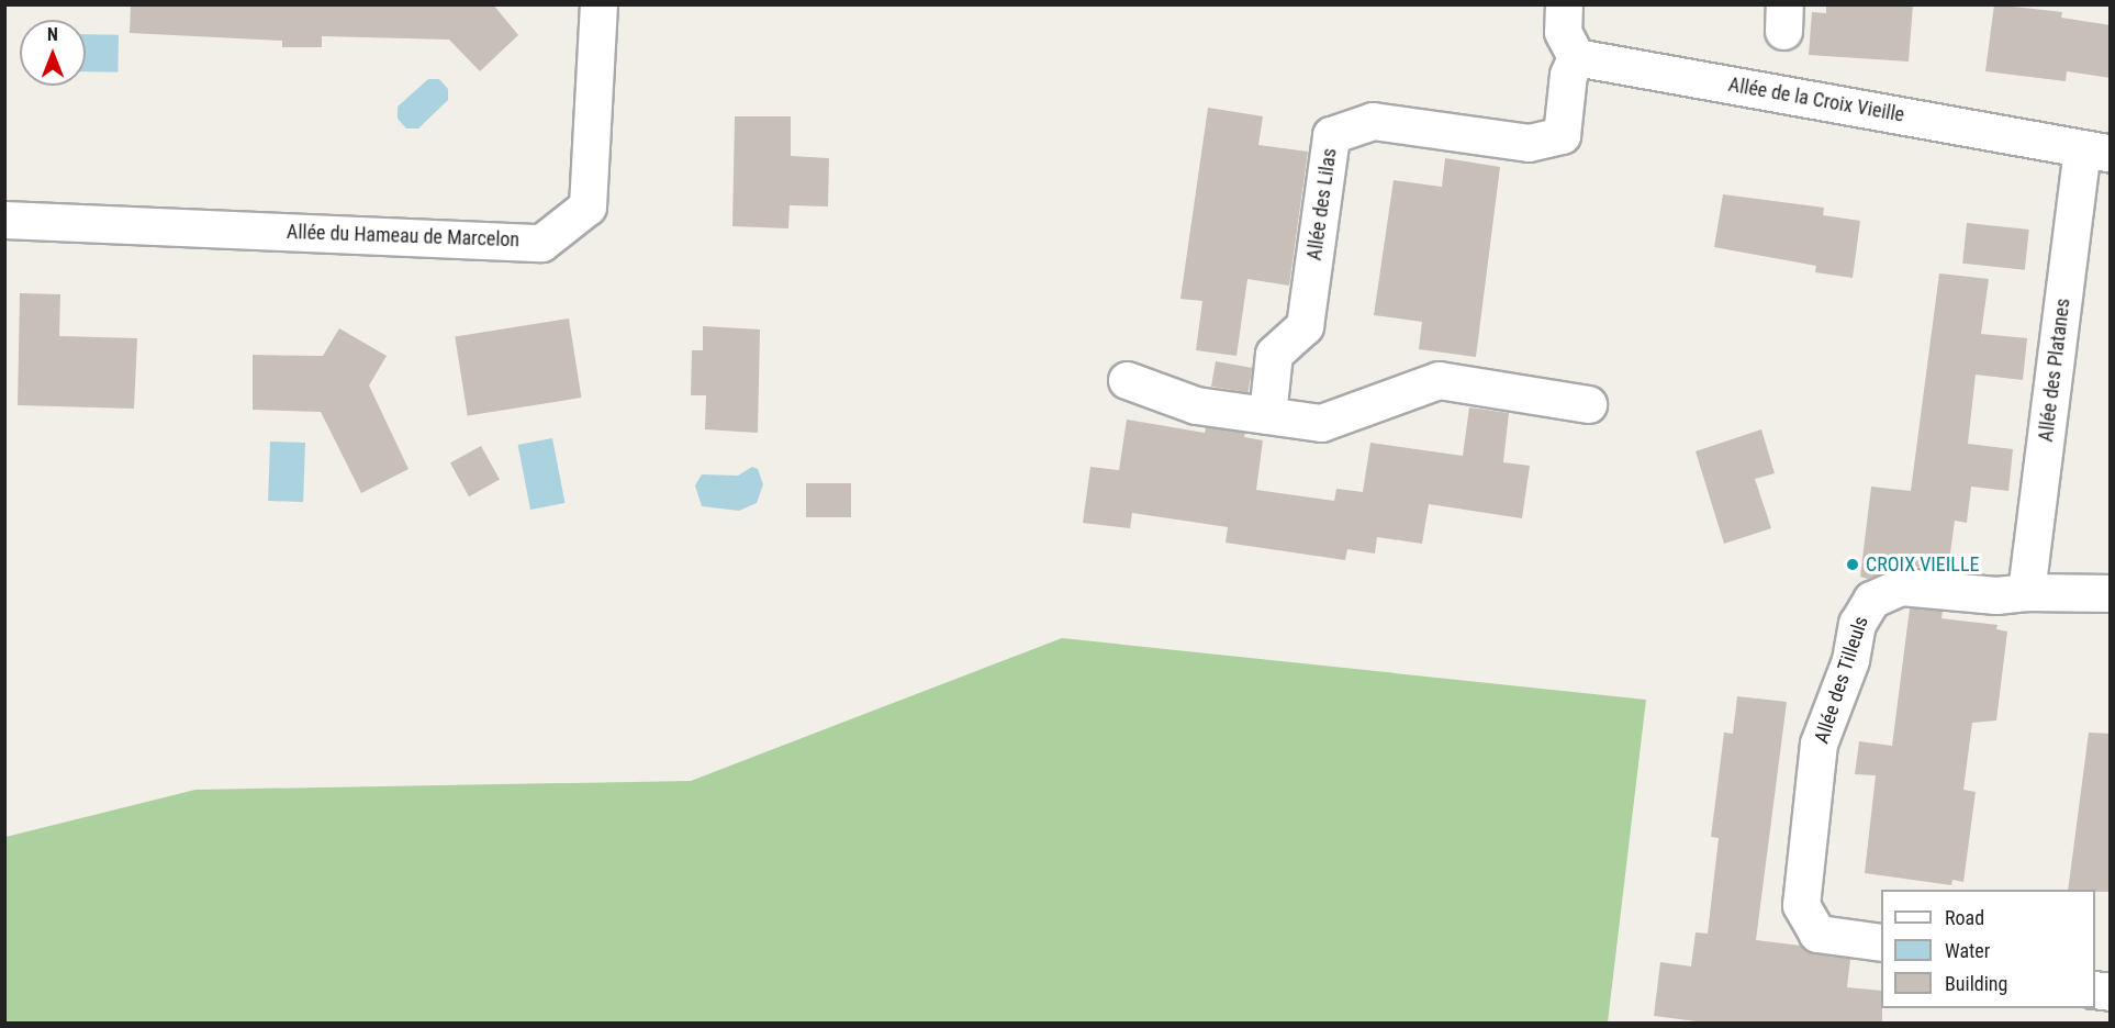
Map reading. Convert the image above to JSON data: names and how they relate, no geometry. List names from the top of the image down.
{
  "streets": {
    "street": [
      "Allée de la Croix Vieille",
      "Allée des Lilas",
      "Allée du Hameau de Marcelon",
      "Allée des Platanes",
      "Allée des Tilleuls"
    ]
  },
  "crossings": [
    ["Allée de la Croix Vieille", "Allée des Lilas"],
    ["Allée de la Croix Vieille", "Allée des Platanes"],
    ["Allée des Platanes", "Allée des Tilleuls"]
  ],
  "places": ["CROIX VIEILLE"],
  "legend": ["Road", "Water", "Building"],
  "north": "top"
}
